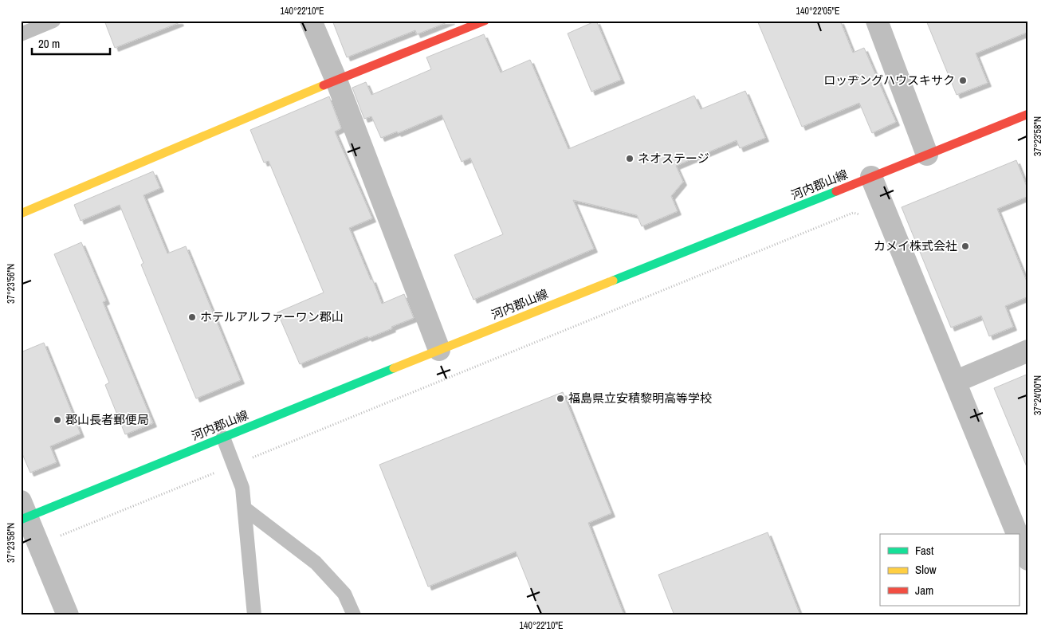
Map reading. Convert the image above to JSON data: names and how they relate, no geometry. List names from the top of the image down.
{
  "streets": {
    "main road": ["河内郡山線"]
  },
  "places": [
    "ロッヂングハウスキサク",
    "ネオステージ",
    "カメイ株式会社",
    "ホテルアルファーワン郡山",
    "福島県立安積黎明高等学校",
    "郡山長者郵便局"
  ],
  "legend": ["Fast", "Slow", "Jam"],
  "scale_bar": "20 m",
  "coordinates": [
    "140°22'10\"E",
    "140°22'05\"E",
    "37°23'58\"N",
    "37°23'56\"N",
    "37°24'00\"N"
  ]
}
